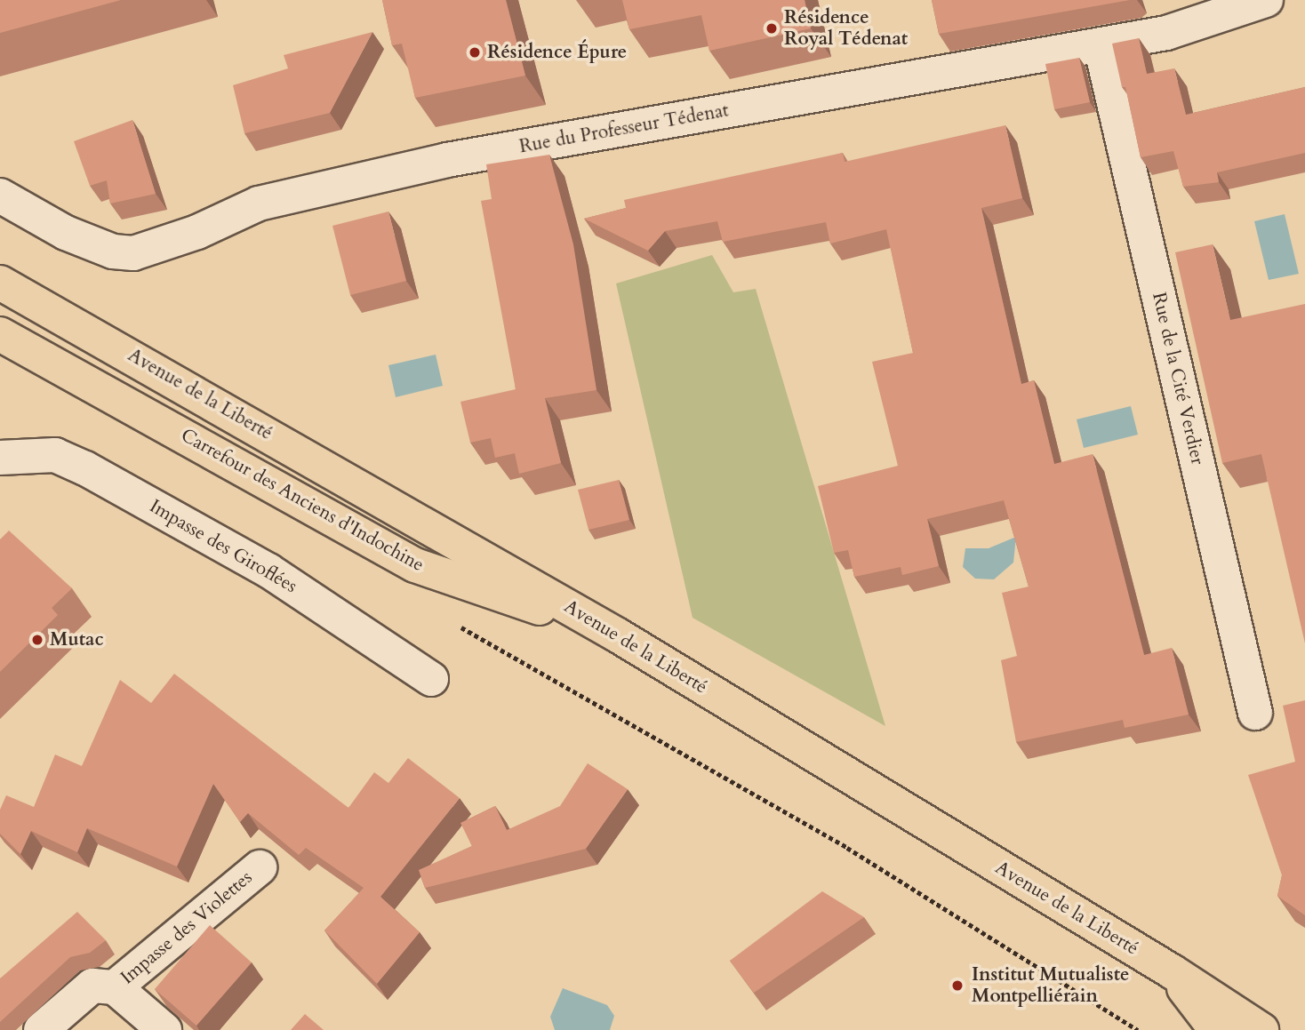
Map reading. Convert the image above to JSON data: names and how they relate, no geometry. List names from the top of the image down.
{
  "streets": {
    "main road": ["Avenue de la Liberté", "Carrefour des Anciens d'Indochine"],
    "street": [
      "Rue du Professeur Tédenat",
      "Rue de la Cité Verdier",
      "Impasse des Giroflées",
      "Impasse des Violettes"
    ]
  },
  "crossings": [
    ["Rue du Professeur Tédenat", "Rue de la Cité Verdier"],
    ["Avenue de la Liberté", "Carrefour des Anciens d'Indochine"]
  ],
  "places": [
    "Résidence Royal Tédenat",
    "Résidence Épure",
    "Mutac",
    "Institut Mutualiste Montpelliérain"
  ]
}
